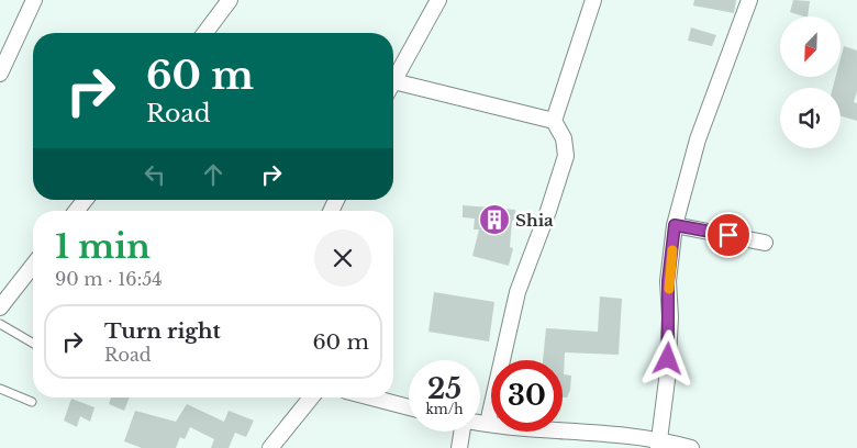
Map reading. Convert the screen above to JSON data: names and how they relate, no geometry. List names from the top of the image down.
{
  "places": {
    "building": ["Shia"]
  },
  "north": "bottom left",
  "page": {
    "turn": ["60 m", "Road"],
    "heading": ["1 min", "90 m · 16:54"],
    "list": [
      {
        "name": "Turn right",
        "note": "Road",
        "value": "60 m"
      }
    ],
    "speed": "25 km/h",
    "limit": "30"
  }
}
